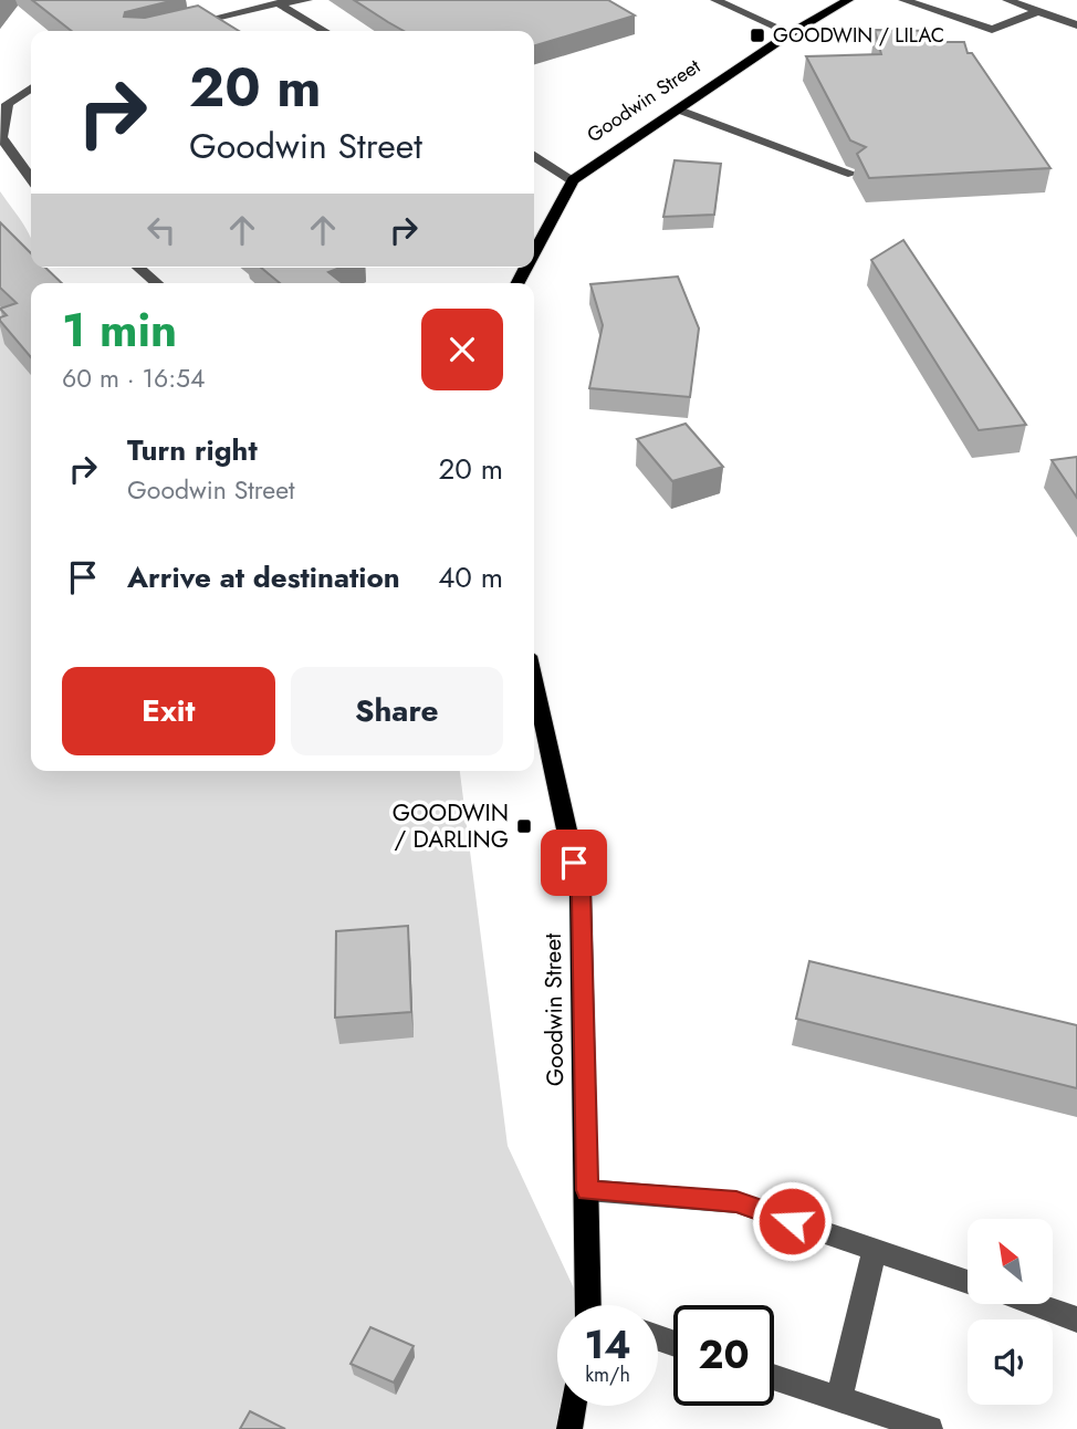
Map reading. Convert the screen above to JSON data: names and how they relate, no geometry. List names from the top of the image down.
{
  "streets": {
    "main road": ["Goodwin Street"]
  },
  "places": {
    "transit": ["GOODWIN / LILAC", "GOODWIN / DARLING"]
  },
  "north": "top left",
  "page": {
    "turn": ["20 m", "Goodwin Street"],
    "heading": ["1 min", "60 m · 16:54"],
    "list": [
      {
        "name": "Turn right",
        "note": "Goodwin Street",
        "value": "20 m"
      },
      {
        "name": "Arrive at destination",
        "value": "40 m"
      }
    ],
    "buttons": ["Exit", "Share"],
    "speed": "14 km/h",
    "limit": "20"
  }
}
